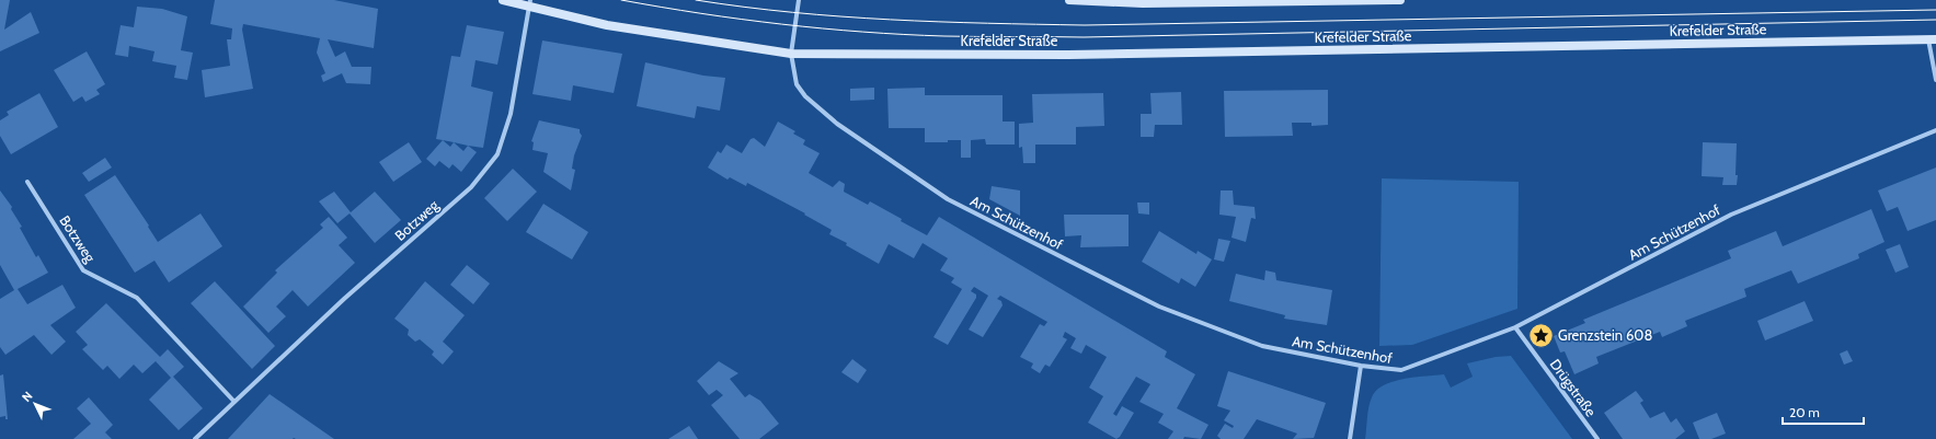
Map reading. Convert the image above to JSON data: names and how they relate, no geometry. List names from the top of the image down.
{
  "streets": {
    "street": [
      "Krefelder Straße",
      "Botzweg",
      "Am Schützenhof",
      "Drügstraße"
    ]
  },
  "crossings": [
    ["Krefelder Straße", "Botzweg"],
    ["Krefelder Straße", "Am Schützenhof"],
    ["Am Schützenhof", "Drügstraße"]
  ],
  "places": {
    "place": ["Grenzstein 608"]
  },
  "scale_bar": "20 m",
  "north": "top left"
}
